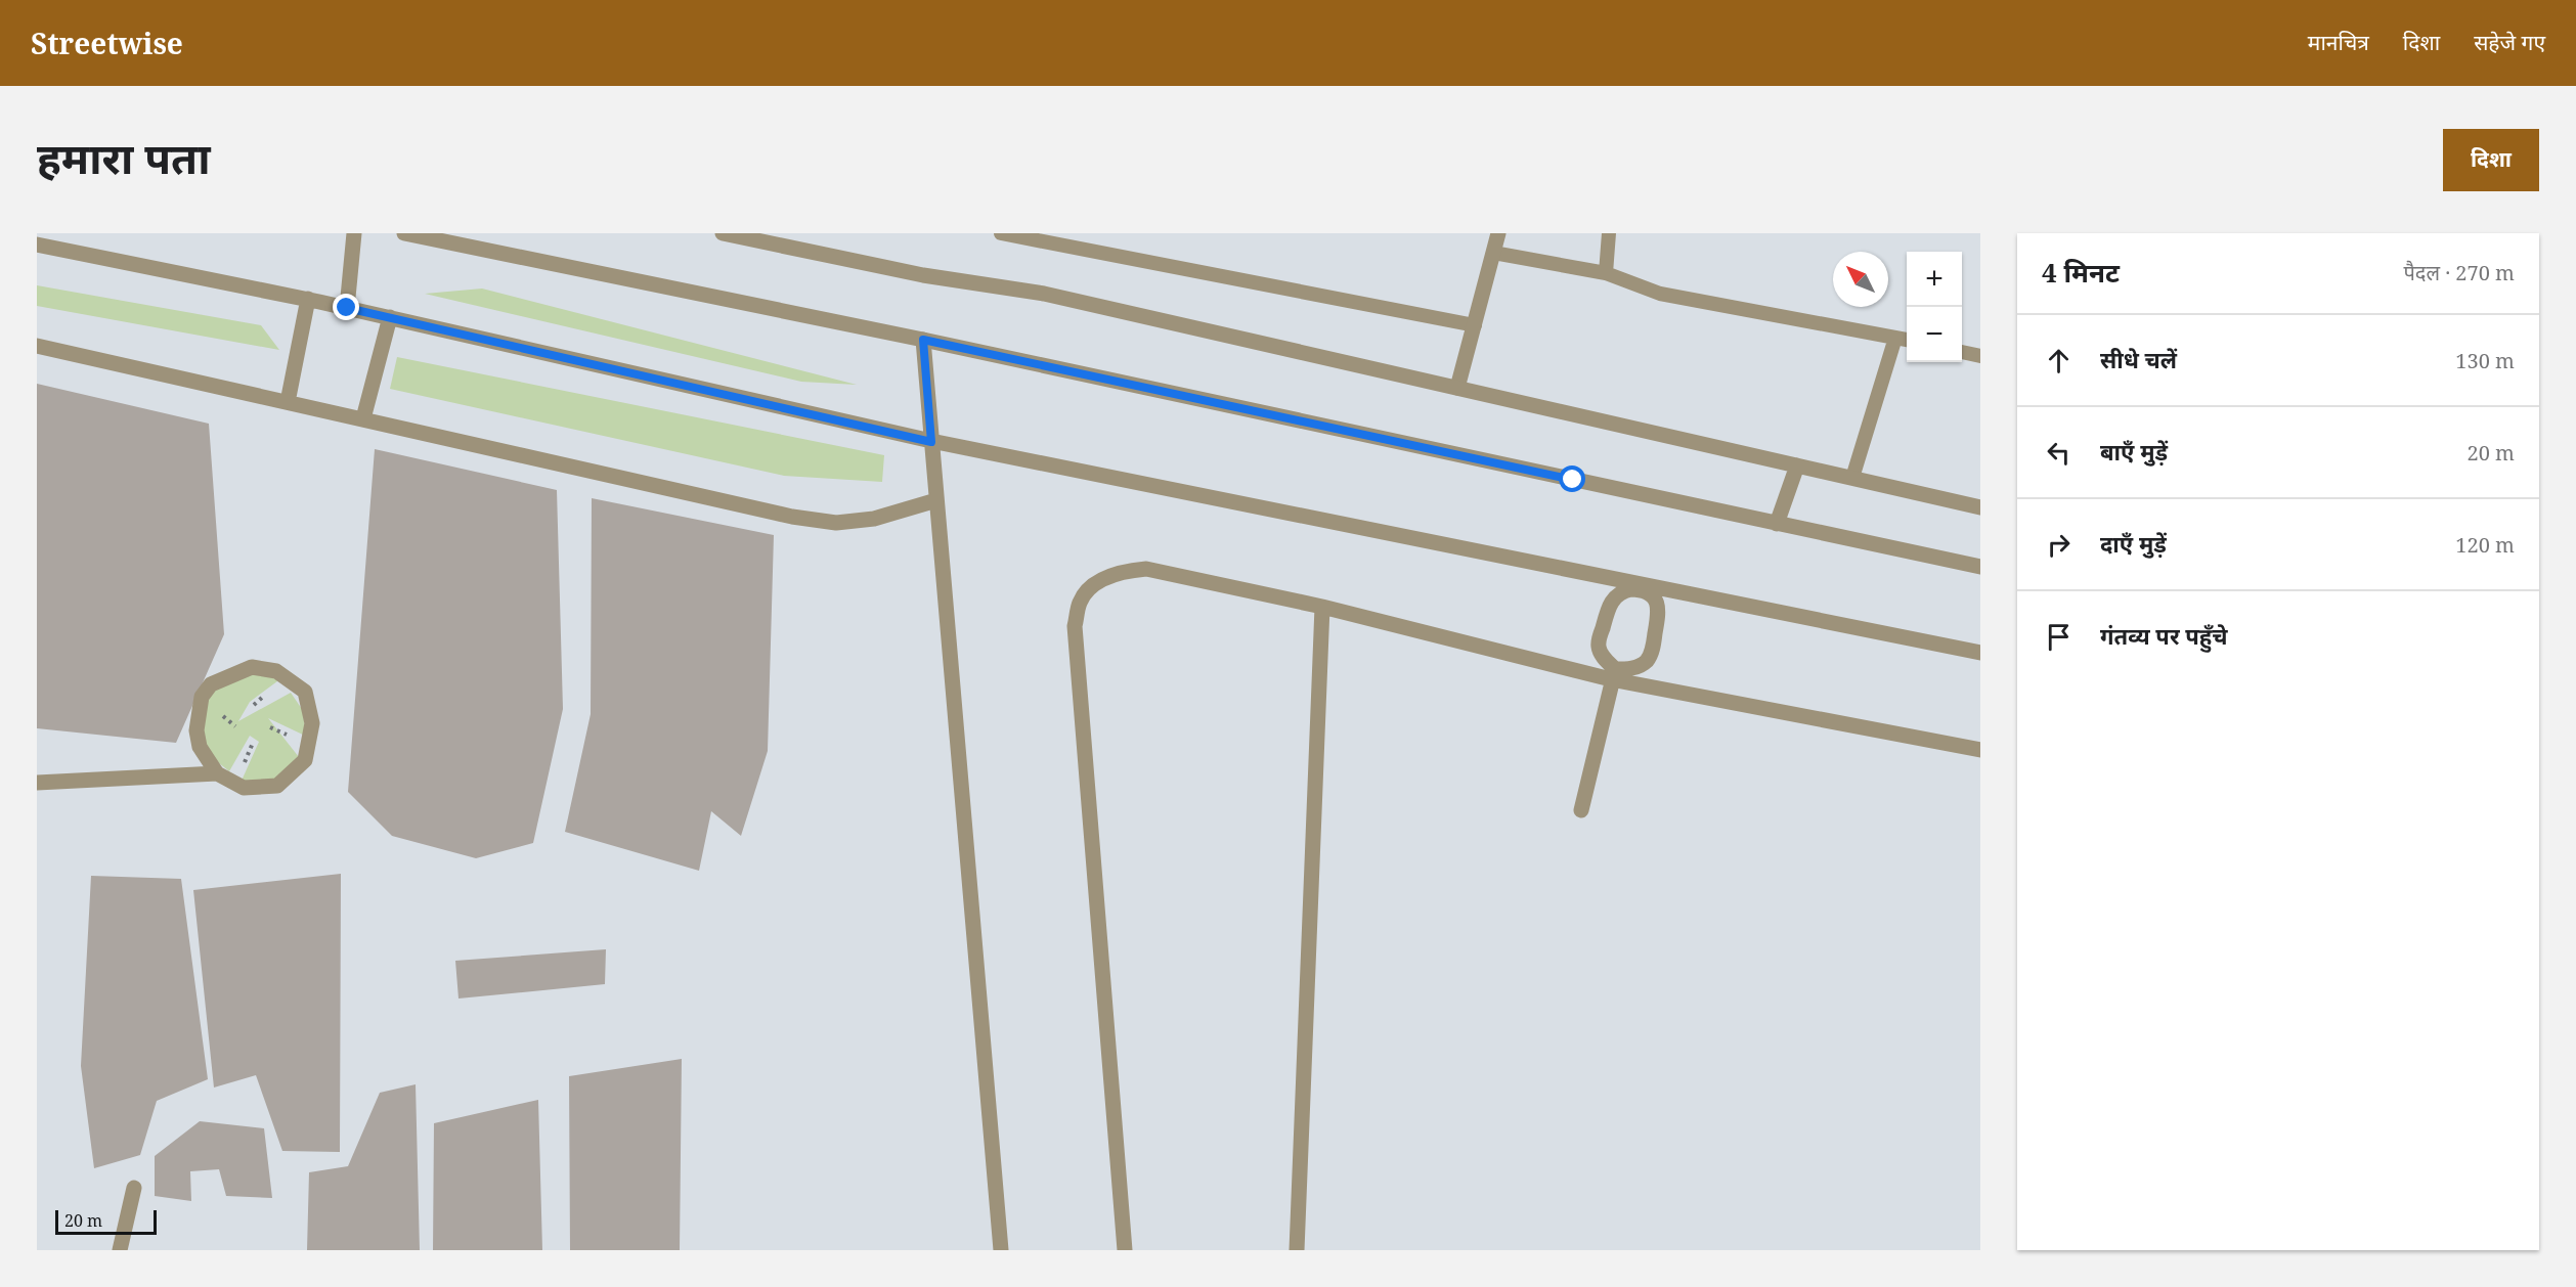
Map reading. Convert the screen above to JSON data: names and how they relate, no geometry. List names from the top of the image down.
{
  "scale_bar": "20 m",
  "north": "top left",
  "page": {
    "header": "Streetwise",
    "nav": ["मानचित्र", "दिशा", "सहेजे गए"],
    "title": "हमारा पता",
    "buttons": "दिशा",
    "heading": ["4 मिनट", "पैदल · 270 m"],
    "map_buttons": ["+", "−"],
    "list": [
      ["सीधे चलें", "130 m"],
      ["बाएँ मुड़ें", "20 m"],
      ["दाएँ मुड़ें", "120 m"],
      "गंतव्य पर पहुँचे"
    ],
    "scale": "20 m"
  }
}
